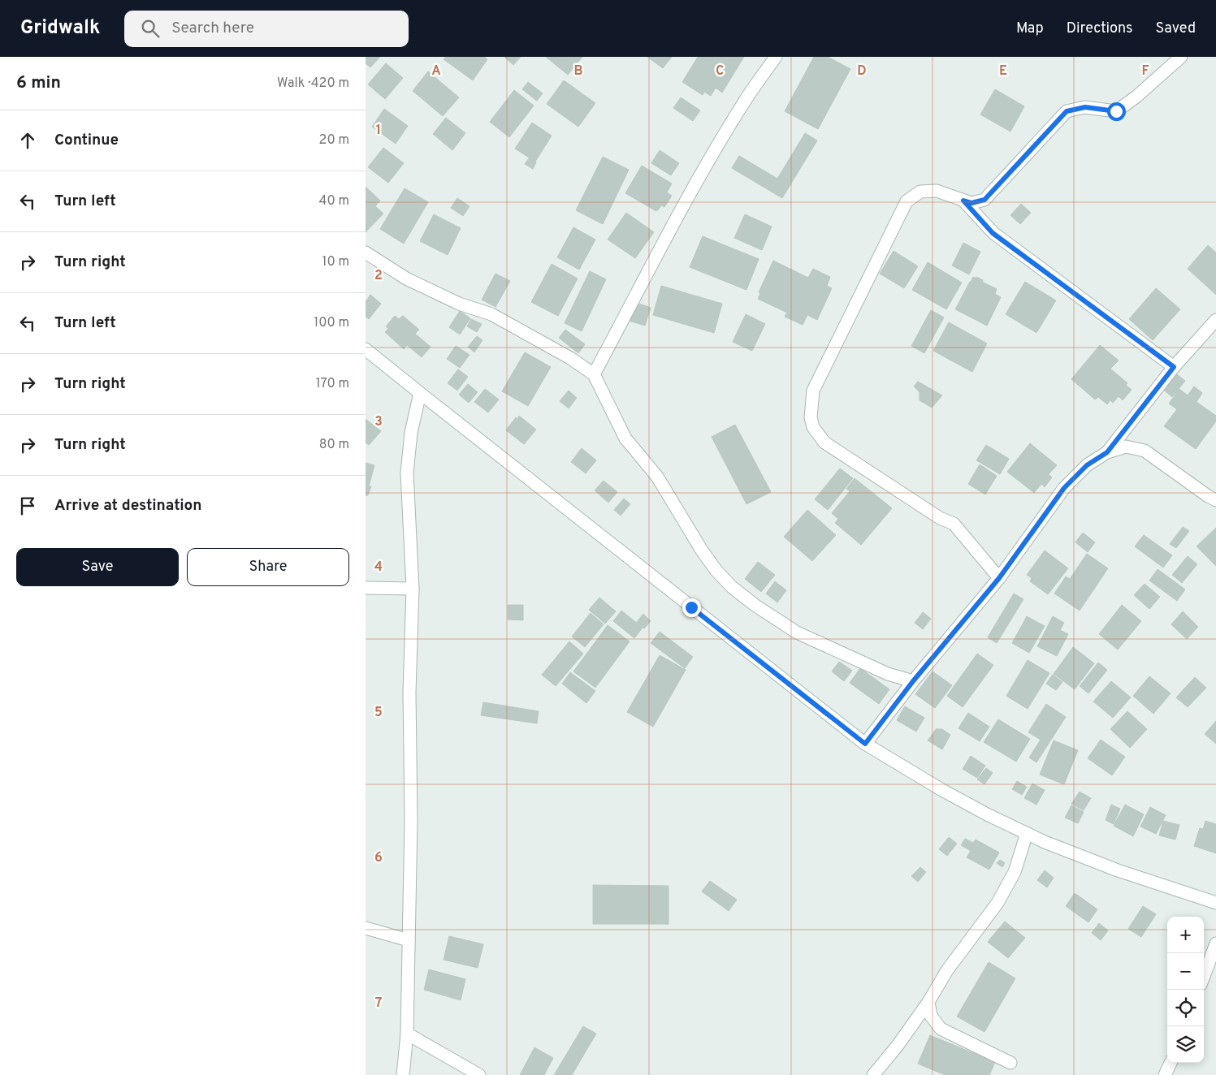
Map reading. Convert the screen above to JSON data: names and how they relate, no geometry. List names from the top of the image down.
{
  "page": {
    "header": "Gridwalk",
    "search": "Search here",
    "nav": ["Map", "Directions", "Saved"],
    "heading": ["6 min", "Walk · 420 m"],
    "list": [
      ["Continue", "20 m"],
      ["Turn left", "40 m"],
      ["Turn right", "10 m"],
      ["Turn left", "100 m"],
      ["Turn right", "170 m"],
      ["Turn right", "80 m"],
      "Arrive at destination"
    ],
    "buttons": ["Save", "Share"],
    "map_buttons": ["+", "−"]
  },
  "grid": {
    "columns": [
      "A",
      "B",
      "C",
      "D",
      "E",
      "F"
    ],
    "rows": [
      "1",
      "2",
      "3",
      "4",
      "5",
      "6",
      "7"
    ]
  }
}
